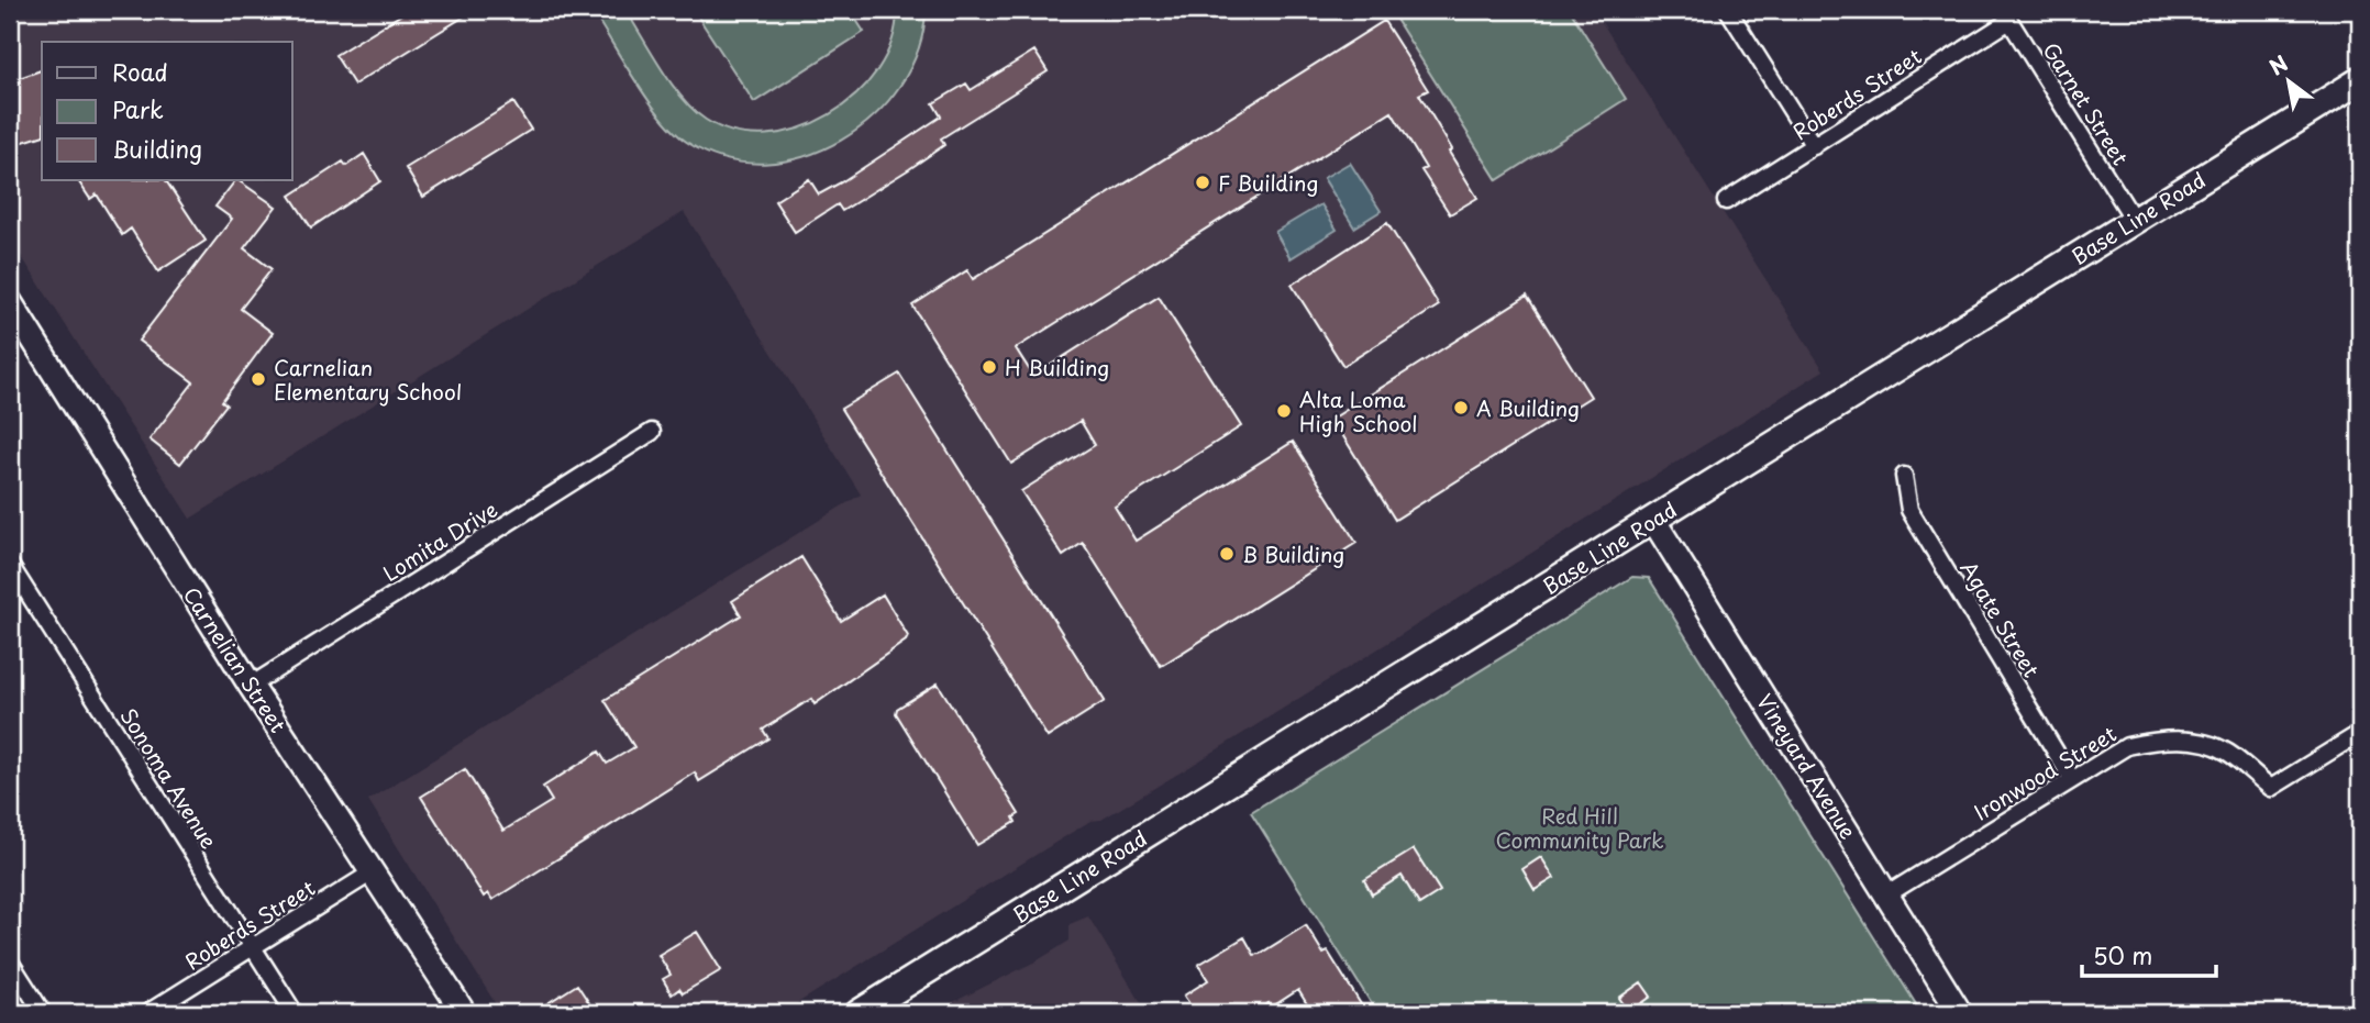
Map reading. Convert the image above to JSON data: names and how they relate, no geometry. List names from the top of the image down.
{
  "streets": {
    "main road": ["Base Line Road", "Carnelian Street", "Vineyard Avenue"],
    "street": [
      "Roberds Street",
      "Garnet Street",
      "Lomita Drive",
      "Agate Street",
      "Ironwood Street",
      "Sonoma Avenue"
    ]
  },
  "crossings": [
    ["Roberds Street", "Garnet Street"],
    ["Roberds Street", "Carnelian Street"],
    ["Roberds Street", "Sonoma Avenue"],
    ["Garnet Street", "Base Line Road"],
    ["Base Line Road", "Vineyard Avenue"],
    ["Lomita Drive", "Carnelian Street"],
    ["Agate Street", "Ironwood Street"],
    ["Vineyard Avenue", "Ironwood Street"]
  ],
  "parks": ["Red Hill Community Park"],
  "places": [
    "F Building",
    "H Building",
    "Carnelian Elementary School",
    "A Building",
    "Alta Loma High School",
    "B Building"
  ],
  "legend": ["Road", "Park", "Building"],
  "scale_bar": "50 m",
  "north": "top left"
}
